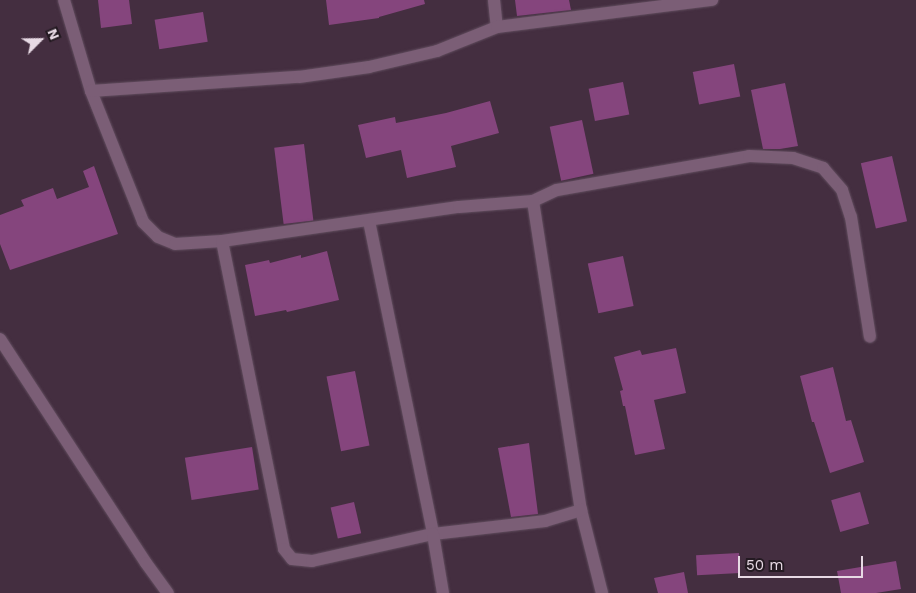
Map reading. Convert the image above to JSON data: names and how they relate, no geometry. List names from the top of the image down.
{
  "scale_bar": "50 m",
  "north": "top right"
}
